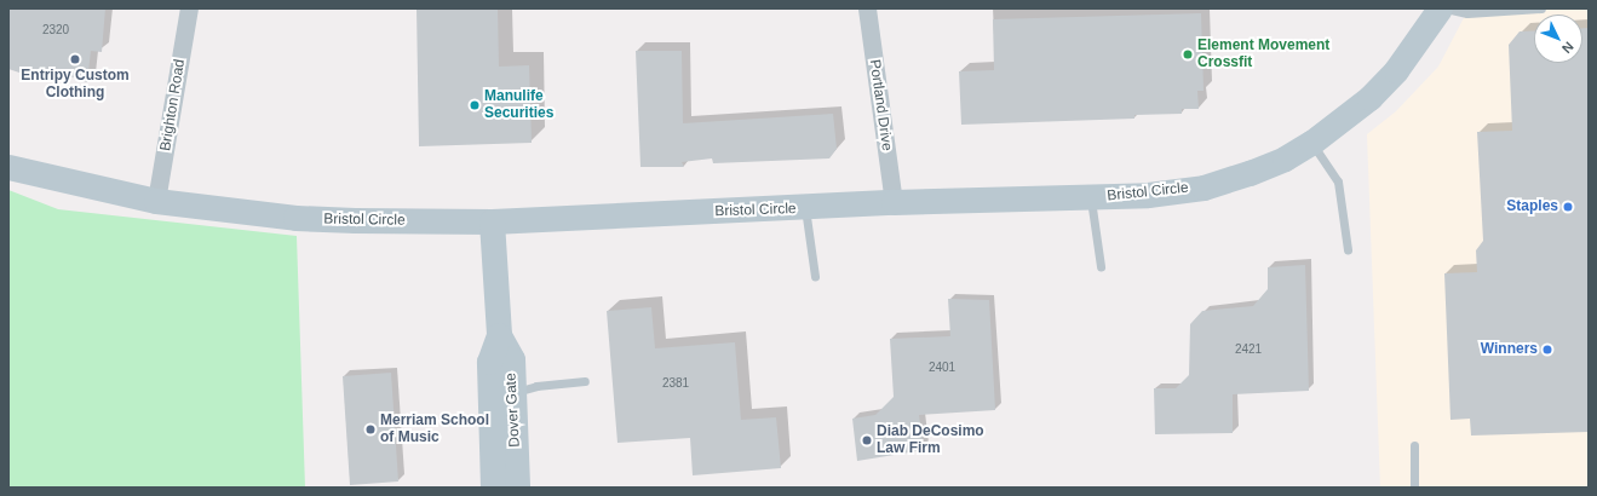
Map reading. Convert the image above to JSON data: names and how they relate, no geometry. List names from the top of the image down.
{
  "streets": {
    "street": [
      "Brighton Road",
      "Portland Drive",
      "Bristol Circle",
      "Dover Gate"
    ]
  },
  "crossings": [
    ["Brighton Road", "Bristol Circle"],
    ["Portland Drive", "Bristol Circle"],
    ["Bristol Circle", "Dover Gate"]
  ],
  "places": [
    "Element Movement Crossfit",
    "Entripy Custom Clothing",
    "Manulife Securities",
    "Staples",
    "Winners",
    "Merriam School of Music",
    "Diab DeCosimo Law Firm"
  ],
  "house_numbers": [
    "2320",
    "2421",
    "2401",
    "2381"
  ],
  "north": "bottom right"
}
